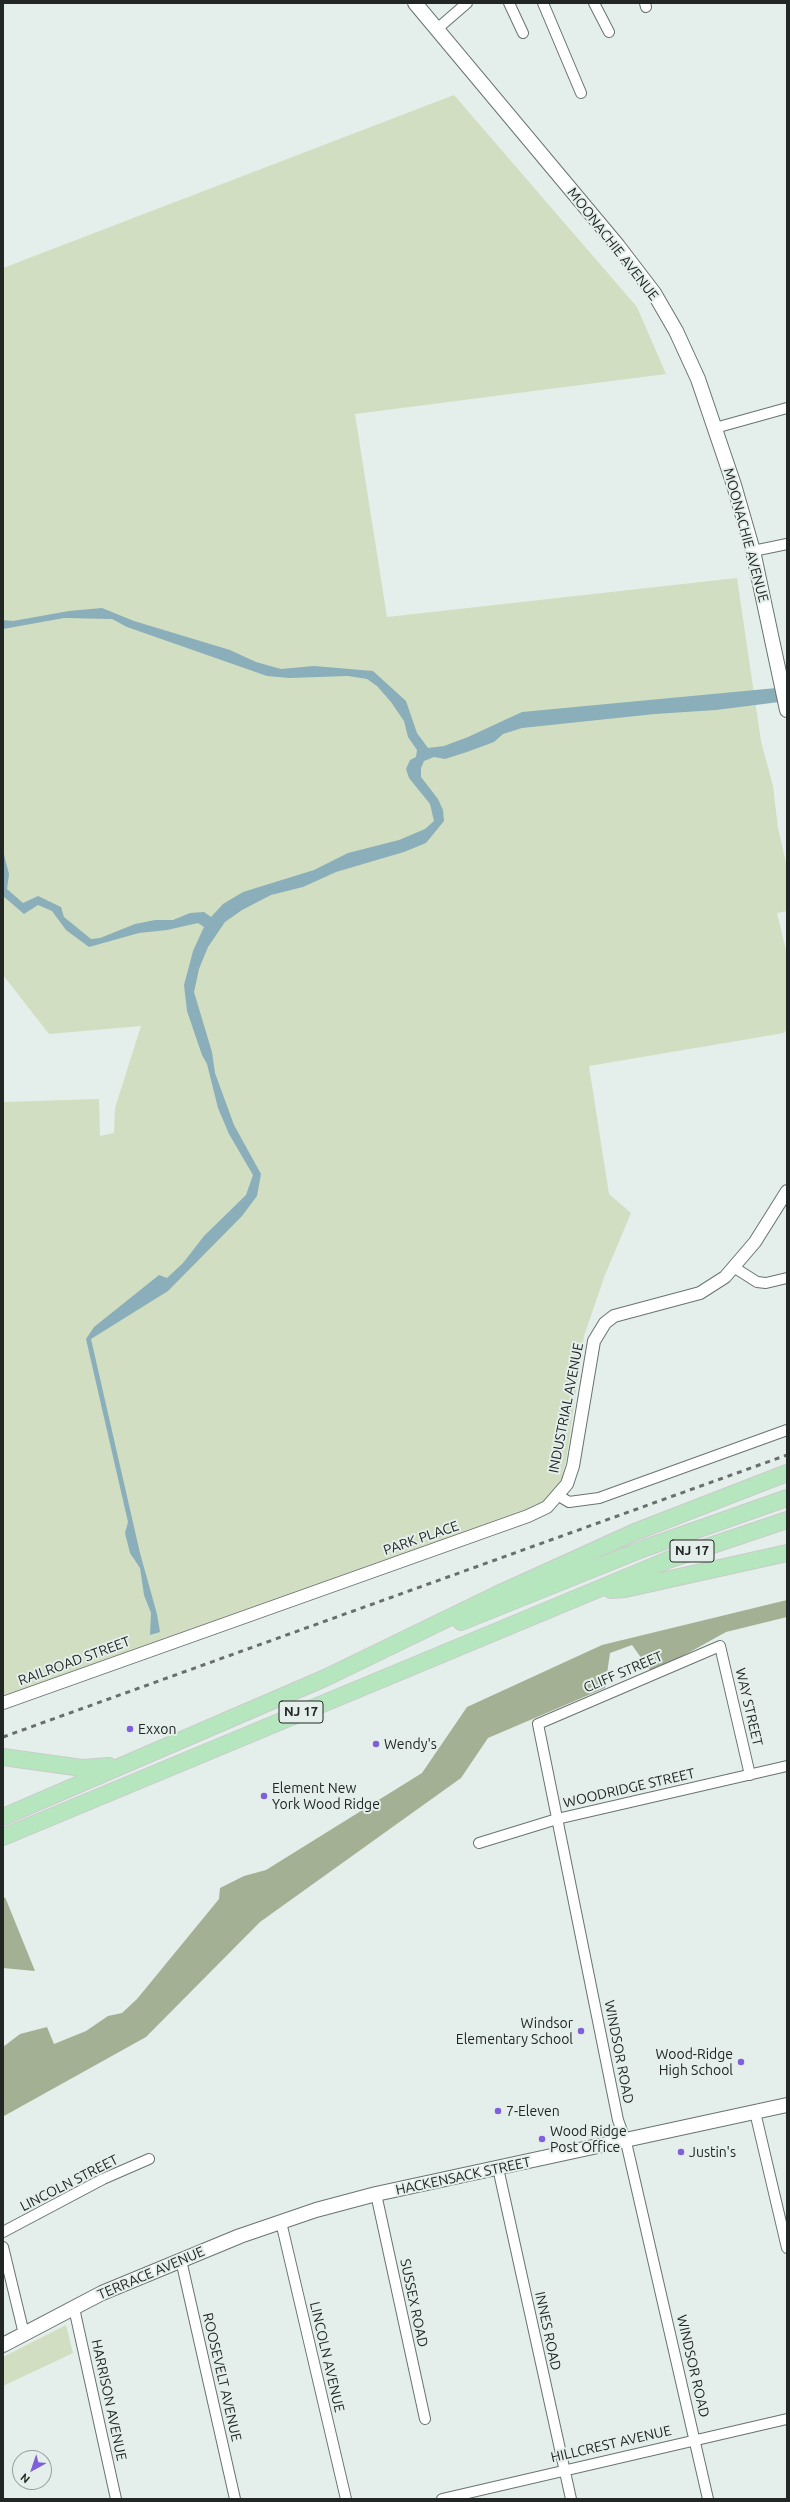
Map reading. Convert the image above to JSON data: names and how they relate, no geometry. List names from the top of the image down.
{
  "streets": {
    "highway": ["NJ 17"],
    "main road": ["MOONACHIE AVENUE", "HACKENSACK STREET", "TERRACE AVENUE"],
    "street": [
      "INDUSTRIAL AVENUE",
      "PARK PLACE",
      "RAILROAD STREET",
      "CLIFF STREET",
      "WAY STREET",
      "WOODRIDGE STREET",
      "WINDSOR ROAD",
      "LINCOLN STREET",
      "SUSSEX ROAD",
      "INNES ROAD",
      "LINCOLN AVENUE",
      "ROOSEVELT AVENUE",
      "HARRISON AVENUE",
      "HILLCREST AVENUE"
    ]
  },
  "crossings": [
    ["INDUSTRIAL AVENUE", "PARK PLACE"],
    ["PARK PLACE", "RAILROAD STREET"],
    ["CLIFF STREET", "WAY STREET"],
    ["CLIFF STREET", "WINDSOR ROAD"],
    ["WAY STREET", "WOODRIDGE STREET"],
    ["WOODRIDGE STREET", "WINDSOR ROAD"],
    ["WINDSOR ROAD", "HACKENSACK STREET"],
    ["WINDSOR ROAD", "HILLCREST AVENUE"],
    ["HACKENSACK STREET", "TERRACE AVENUE"],
    ["HACKENSACK STREET", "SUSSEX ROAD"],
    ["HACKENSACK STREET", "INNES ROAD"],
    ["TERRACE AVENUE", "LINCOLN AVENUE"],
    ["TERRACE AVENUE", "ROOSEVELT AVENUE"],
    ["TERRACE AVENUE", "HARRISON AVENUE"],
    ["INNES ROAD", "HILLCREST AVENUE"]
  ],
  "places": [
    "Exxon",
    "Wendy's",
    "Element New York Wood Ridge",
    "Windsor Elementary School",
    "Wood-Ridge High School",
    "7-Eleven",
    "Wood Ridge Post Office",
    "Justin's"
  ],
  "north": "bottom left"
}
